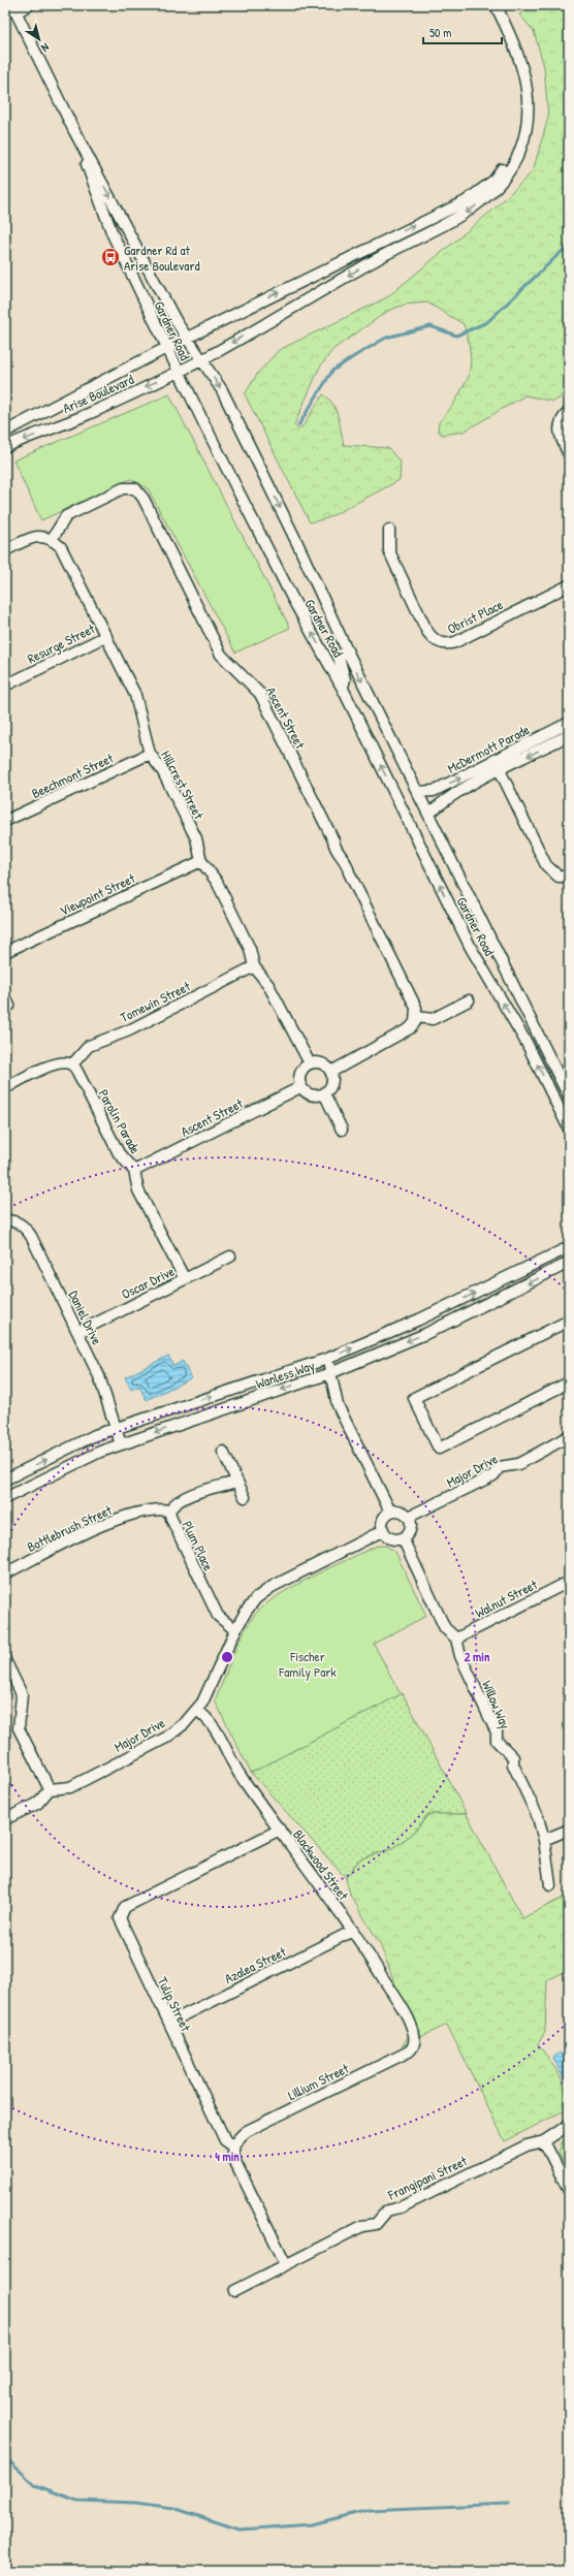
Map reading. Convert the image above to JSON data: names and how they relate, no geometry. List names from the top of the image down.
{
  "streets": {
    "street": [
      "Gardner Road",
      "Arise Boulevard",
      "Obrist Place",
      "Resurge Street",
      "Ascent Street",
      "McDermott Parade",
      "Beechmont Street",
      "Hillcrest Street",
      "Viewpoint Street",
      "Tomewin Street",
      "Parolin Parade",
      "Oscar Drive",
      "Daniel Drive",
      "Wanless Way",
      "Major Drive",
      "Bottlebrush Street",
      "Plum Place",
      "Walnut Street",
      "Willow Way",
      "Blackwood Street",
      "Azalea Street",
      "Tulip Street",
      "Lillium Street",
      "Frangipani Street"
    ]
  },
  "crossings": [
    ["Gardner Road", "Arise Boulevard"],
    ["Gardner Road", "McDermott Parade"],
    ["Resurge Street", "Hillcrest Street"],
    ["Ascent Street", "Hillcrest Street"],
    ["Ascent Street", "Parolin Parade"],
    ["Beechmont Street", "Hillcrest Street"],
    ["Hillcrest Street", "Viewpoint Street"],
    ["Hillcrest Street", "Tomewin Street"],
    ["Tomewin Street", "Parolin Parade"],
    ["Parolin Parade", "Oscar Drive"],
    ["Oscar Drive", "Daniel Drive"],
    ["Daniel Drive", "Wanless Way"],
    ["Major Drive", "Plum Place"],
    ["Major Drive", "Willow Way"],
    ["Major Drive", "Blackwood Street"],
    ["Bottlebrush Street", "Plum Place"],
    ["Walnut Street", "Willow Way"],
    ["Blackwood Street", "Azalea Street"],
    ["Blackwood Street", "Tulip Street"],
    ["Blackwood Street", "Lillium Street"],
    ["Azalea Street", "Tulip Street"],
    ["Tulip Street", "Lillium Street"],
    ["Tulip Street", "Frangipani Street"]
  ],
  "parks": ["Fischer Family Park"],
  "places": {
    "bus stop": ["Gardner Rd at Arise Boulevard"]
  },
  "scale_bar": "50 m",
  "north": "bottom right",
  "rings": ["2 min", "4 min"]
}
